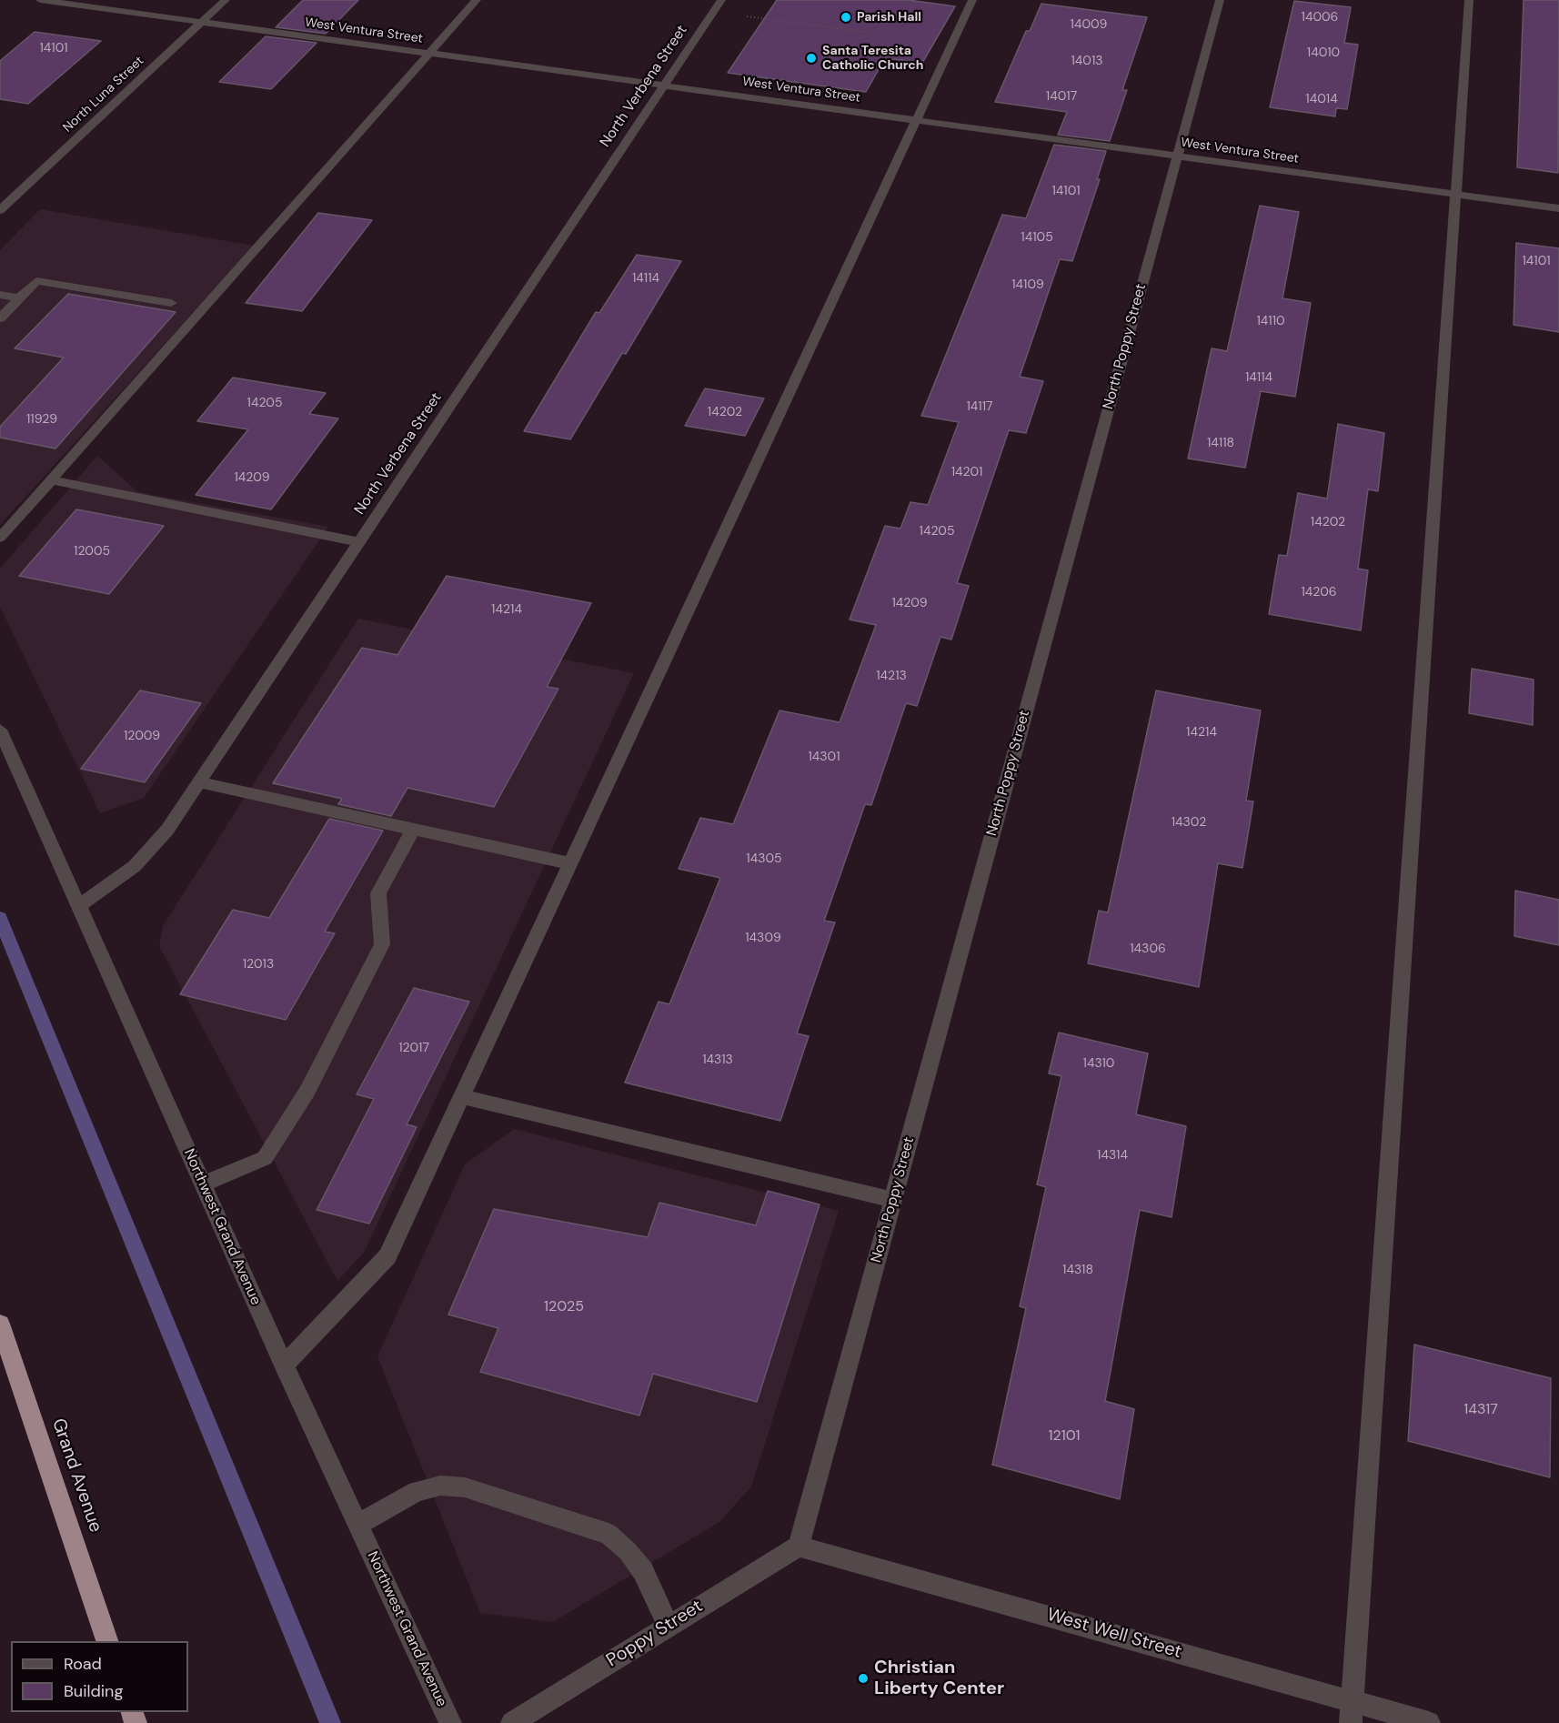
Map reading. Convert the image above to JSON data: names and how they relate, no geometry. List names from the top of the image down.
{
  "streets": {
    "highway": ["Grand Avenue"],
    "street": [
      "West Ventura Street",
      "North Verbena Street",
      "North Luna Street",
      "North Poppy Street",
      "Northwest Grand Avenue",
      "Poppy Street",
      "West Well Street"
    ]
  },
  "crossings": [
    ["West Ventura Street", "North Verbena Street"],
    ["West Ventura Street", "North Luna Street"],
    ["West Ventura Street", "North Poppy Street"],
    ["North Verbena Street", "Northwest Grand Avenue"],
    ["North Poppy Street", "Poppy Street"],
    ["North Poppy Street", "West Well Street"],
    ["Poppy Street", "West Well Street"]
  ],
  "places": ["Parish Hall", "Santa Teresita Catholic Church", "Christian Liberty Center"],
  "house_numbers": [
    "14006",
    "14009",
    "14101",
    "14010",
    "14013",
    "14017",
    "14014",
    "14101",
    "14105",
    "14101",
    "14114",
    "14109",
    "14110",
    "14114",
    "14205",
    "14117",
    "14202",
    "11929",
    "14118",
    "14201",
    "14209",
    "14202",
    "14205",
    "12005",
    "14206",
    "14209",
    "14214",
    "14213",
    "14214",
    "12009",
    "14301",
    "14302",
    "14305",
    "14309",
    "14306",
    "12013",
    "12017",
    "14313",
    "14310",
    "14314",
    "14318",
    "12025",
    "14317",
    "12101"
  ],
  "legend": ["Road", "Building"]
}
